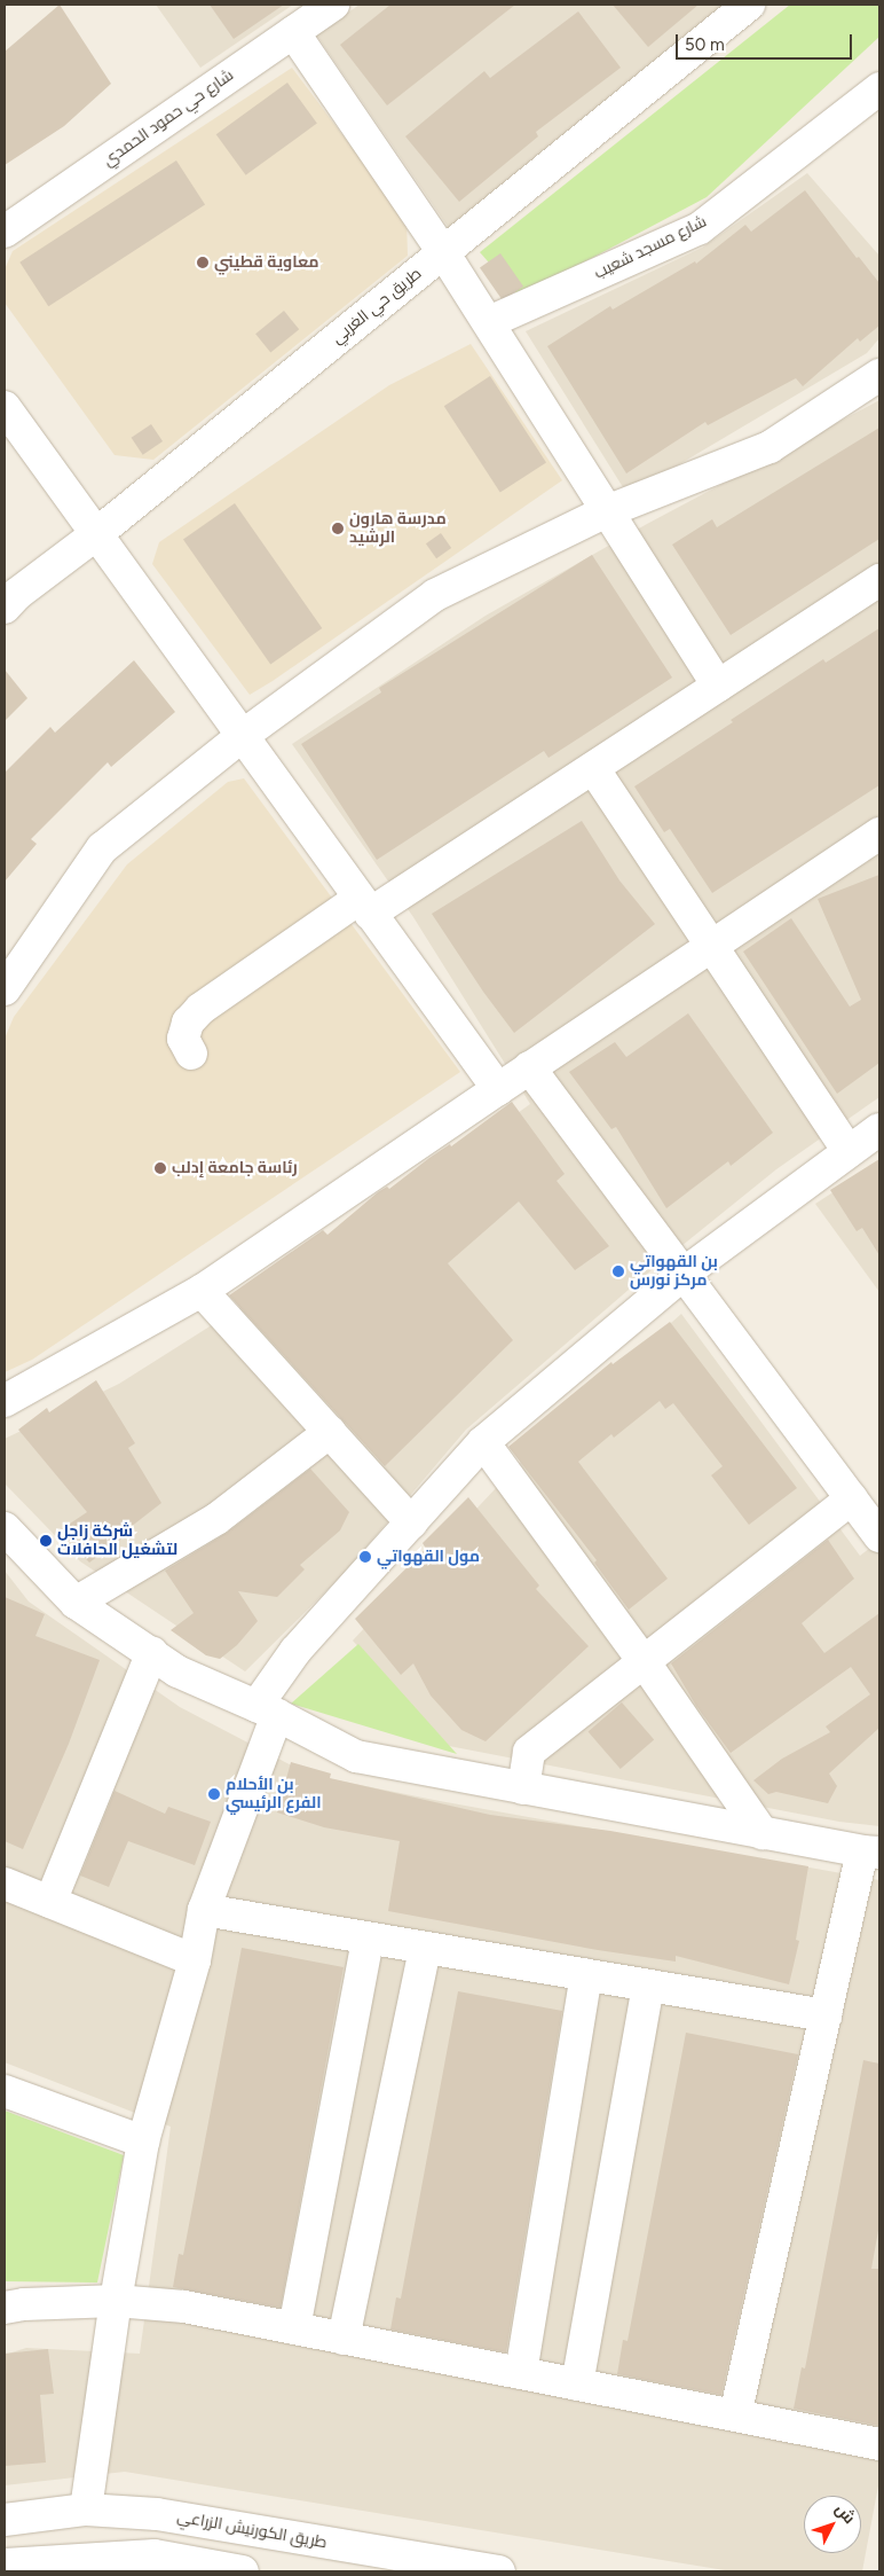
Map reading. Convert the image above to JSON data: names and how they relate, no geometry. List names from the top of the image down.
{
  "streets": {
    "street": [
      "شارع حي حمود الحمدي",
      "شارع مسجد شعيب",
      "طريق حي الغربي",
      "طريق الكورنيش الزراعي"
    ]
  },
  "places": [
    "معاوية قطيني",
    "مدرسة هارون الرشيد",
    "رئاسة جامعة إدلب",
    "بن القهواتي مركز نورس",
    "شركة زاجل لتشغيل الحافلات",
    "مول القهواتي",
    "بن الأحلام الفرع الرئيسي"
  ],
  "scale_bar": "50 m",
  "north": "top right"
}
